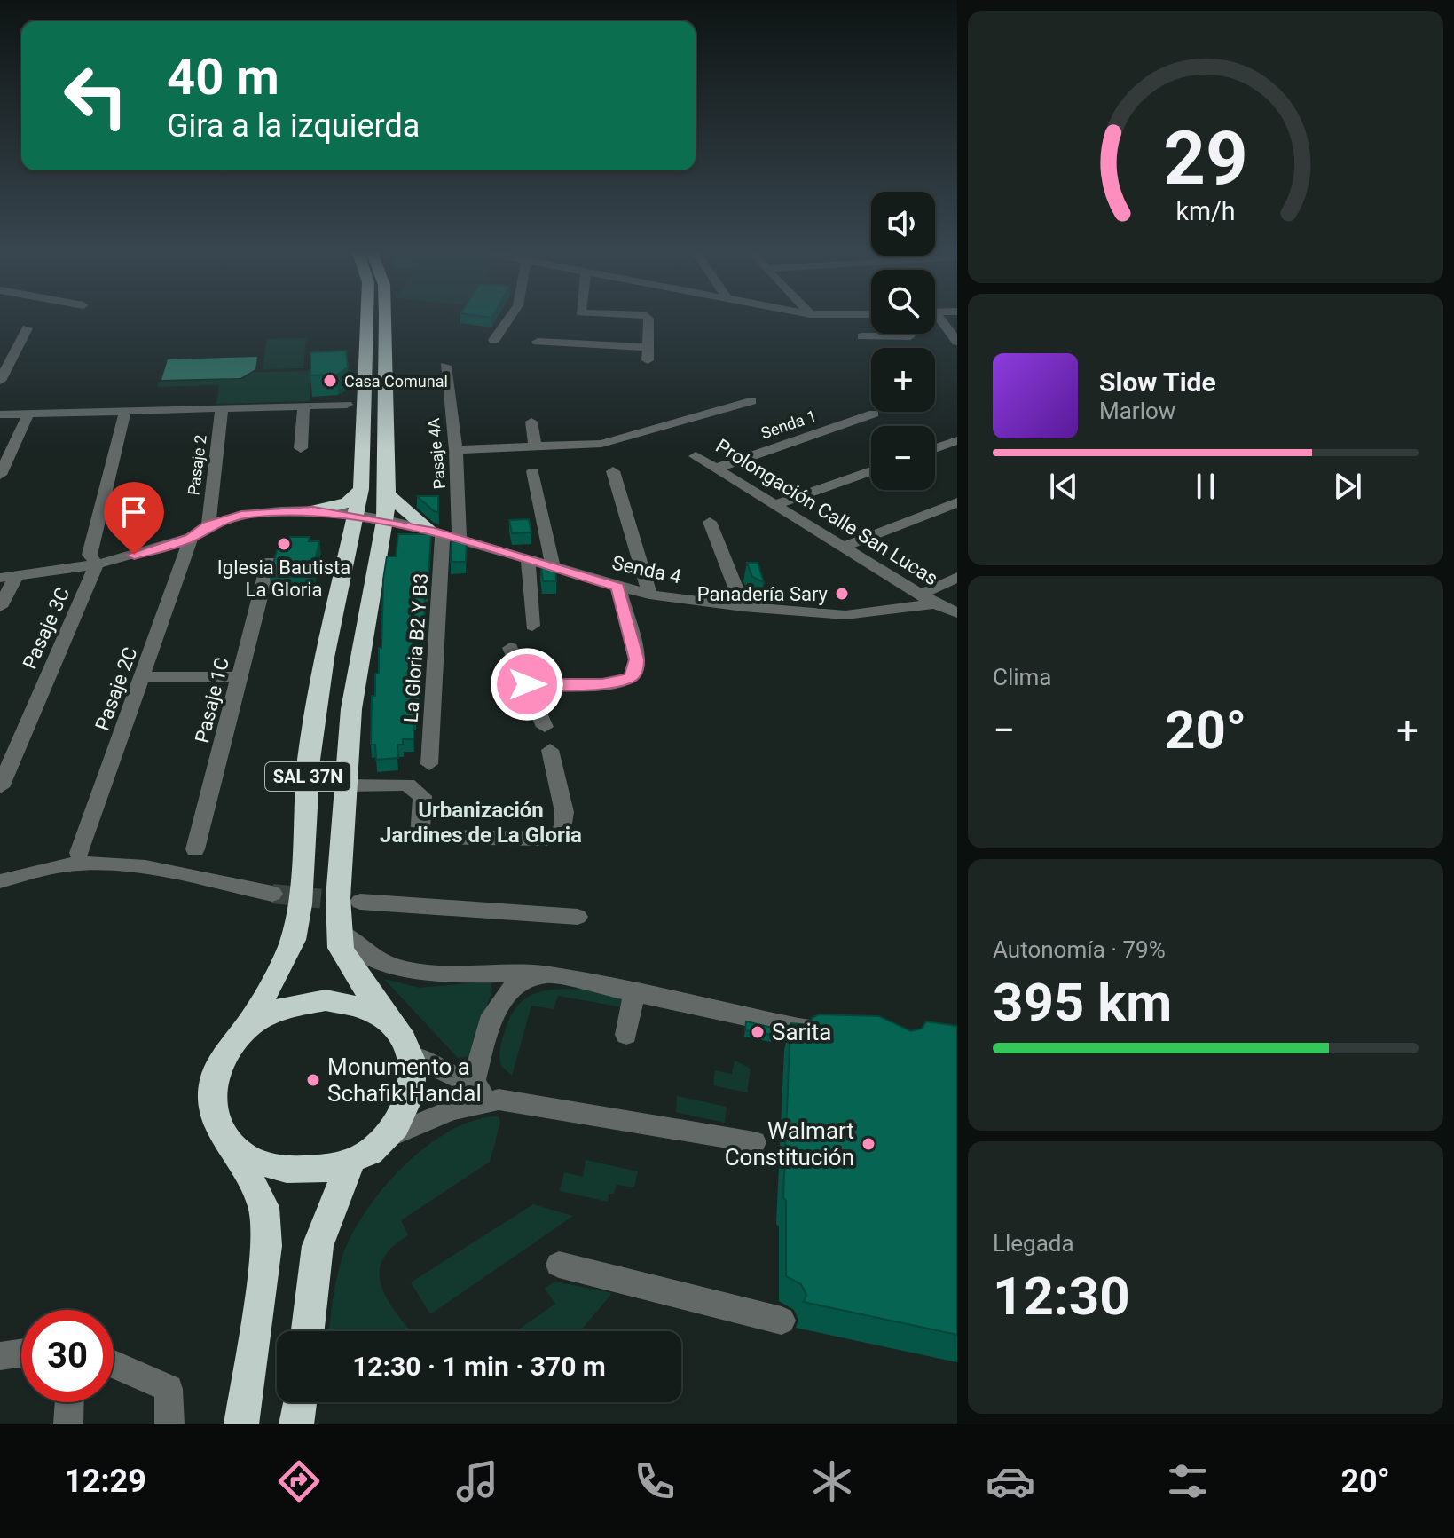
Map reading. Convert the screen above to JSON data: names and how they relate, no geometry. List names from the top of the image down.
{
  "streets": {
    "highway": ["SAL 37N"],
    "street": [
      "Senda 1",
      "Pasaje 4A",
      "Pasaje 2",
      "Prolongación Calle San Lucas",
      "Senda 4",
      "Pasaje 3C",
      "La Gloria B2 Y B3",
      "Pasaje 2C",
      "Pasaje 1C"
    ]
  },
  "crossings": [
    ["Senda 1", "Prolongación Calle San Lucas"],
    ["Pasaje 4A", "Senda 4"],
    ["Prolongación Calle San Lucas", "Senda 4"],
    ["Senda 4", "La Gloria B2 Y B3"]
  ],
  "districts": ["Urbanización Jardines de La Gloria"],
  "places": [
    "Casa Comunal",
    "Iglesia Bautista La Gloria",
    "Panadería Sary",
    "Sarita",
    "Monumento a Schafik Handal",
    "Walmart Constitución"
  ],
  "page": {
    "turn": ["40 m", "Gira a la izquierda"],
    "map_buttons": ["+", "−"],
    "song": ["Slow Tide", "Marlow"],
    "tile": [
      "Clima",
      ["Autonomía · 79%", "395 km"],
      ["Llegada", "12:30"]
    ],
    "heat": ["−", "20°", "+"],
    "limit": "30",
    "trip": "12:30 · 1 min · 370 m",
    "tabs": ["12:29", "20°"],
    "gauge": ["29", "km/h"]
  }
}
